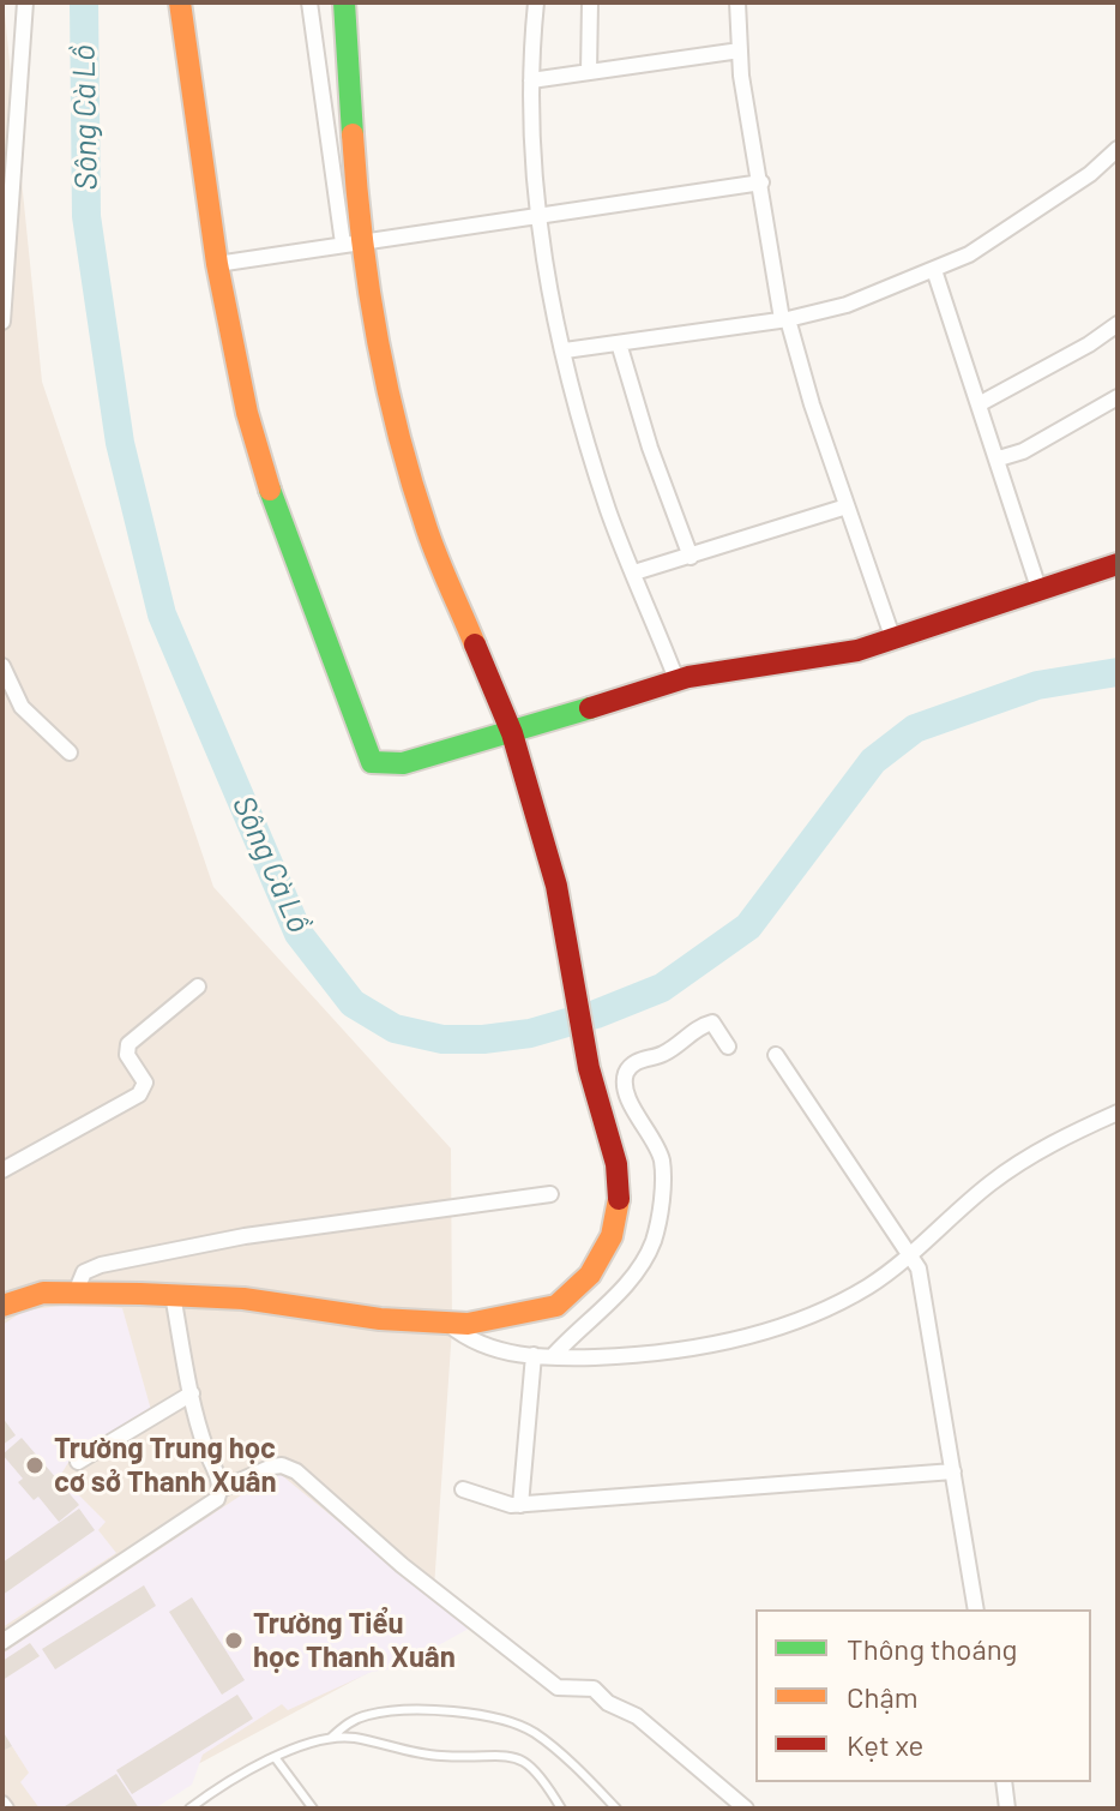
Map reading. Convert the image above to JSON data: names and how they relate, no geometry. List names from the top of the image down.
{
  "water": ["Sông Cà Lồ"],
  "places": ["Trường Trung học cơ sở Thanh Xuân", "Trường Tiểu học Thanh Xuân"],
  "legend": ["Thông thoáng", "Chậm", "Kẹt xe"]
}
